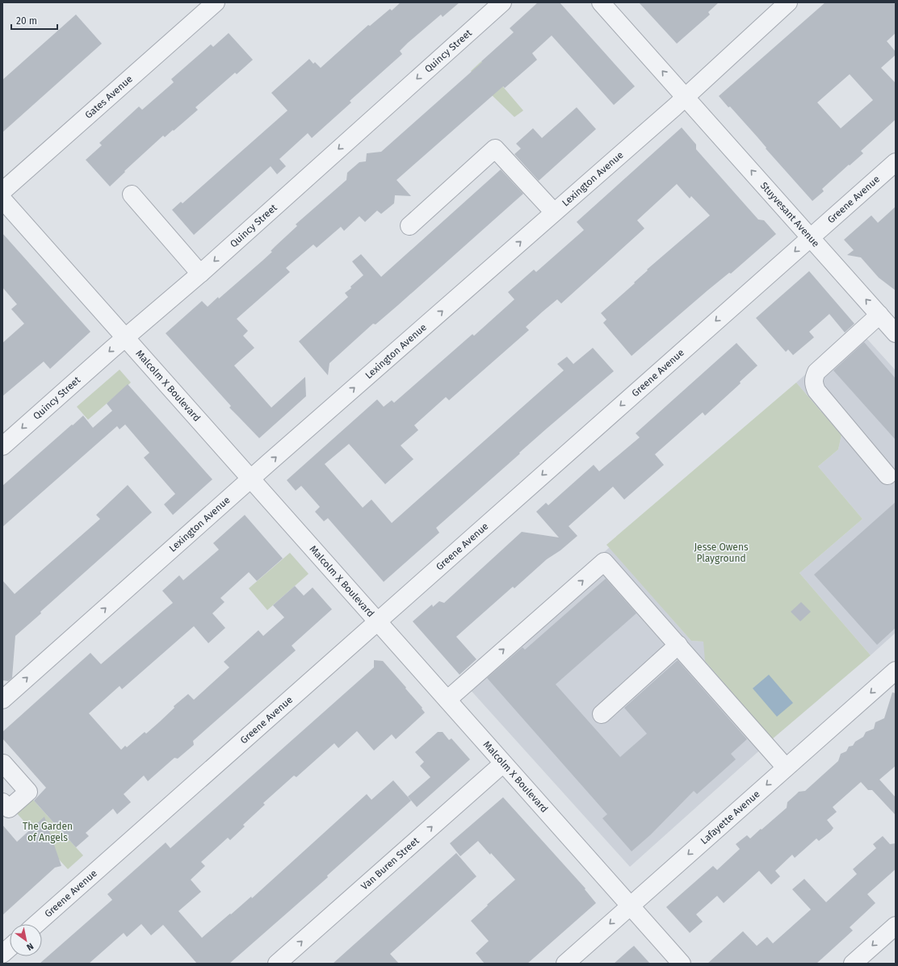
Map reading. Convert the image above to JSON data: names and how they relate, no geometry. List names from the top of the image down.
{
  "streets": {
    "street": [
      "Quincy Street",
      "Gates Avenue",
      "Lexington Avenue",
      "Greene Avenue",
      "Stuyvesant Avenue",
      "Malcolm X Boulevard",
      "Lafayette Avenue",
      "Van Buren Street"
    ]
  },
  "crossings": [
    ["Quincy Street", "Malcolm X Boulevard"],
    ["Lexington Avenue", "Stuyvesant Avenue"],
    ["Lexington Avenue", "Malcolm X Boulevard"],
    ["Greene Avenue", "Stuyvesant Avenue"],
    ["Greene Avenue", "Malcolm X Boulevard"],
    ["Malcolm X Boulevard", "Lafayette Avenue"],
    ["Malcolm X Boulevard", "Van Buren Street"]
  ],
  "one_way": [
    "Quincy Street",
    "Lexington Avenue",
    "Greene Avenue",
    "Stuyvesant Avenue",
    "Lafayette Avenue",
    "Van Buren Street"
  ],
  "parks": ["Jesse Owens Playground", "The Garden of Angels"],
  "scale_bar": "20 m",
  "north": "bottom right"
}
